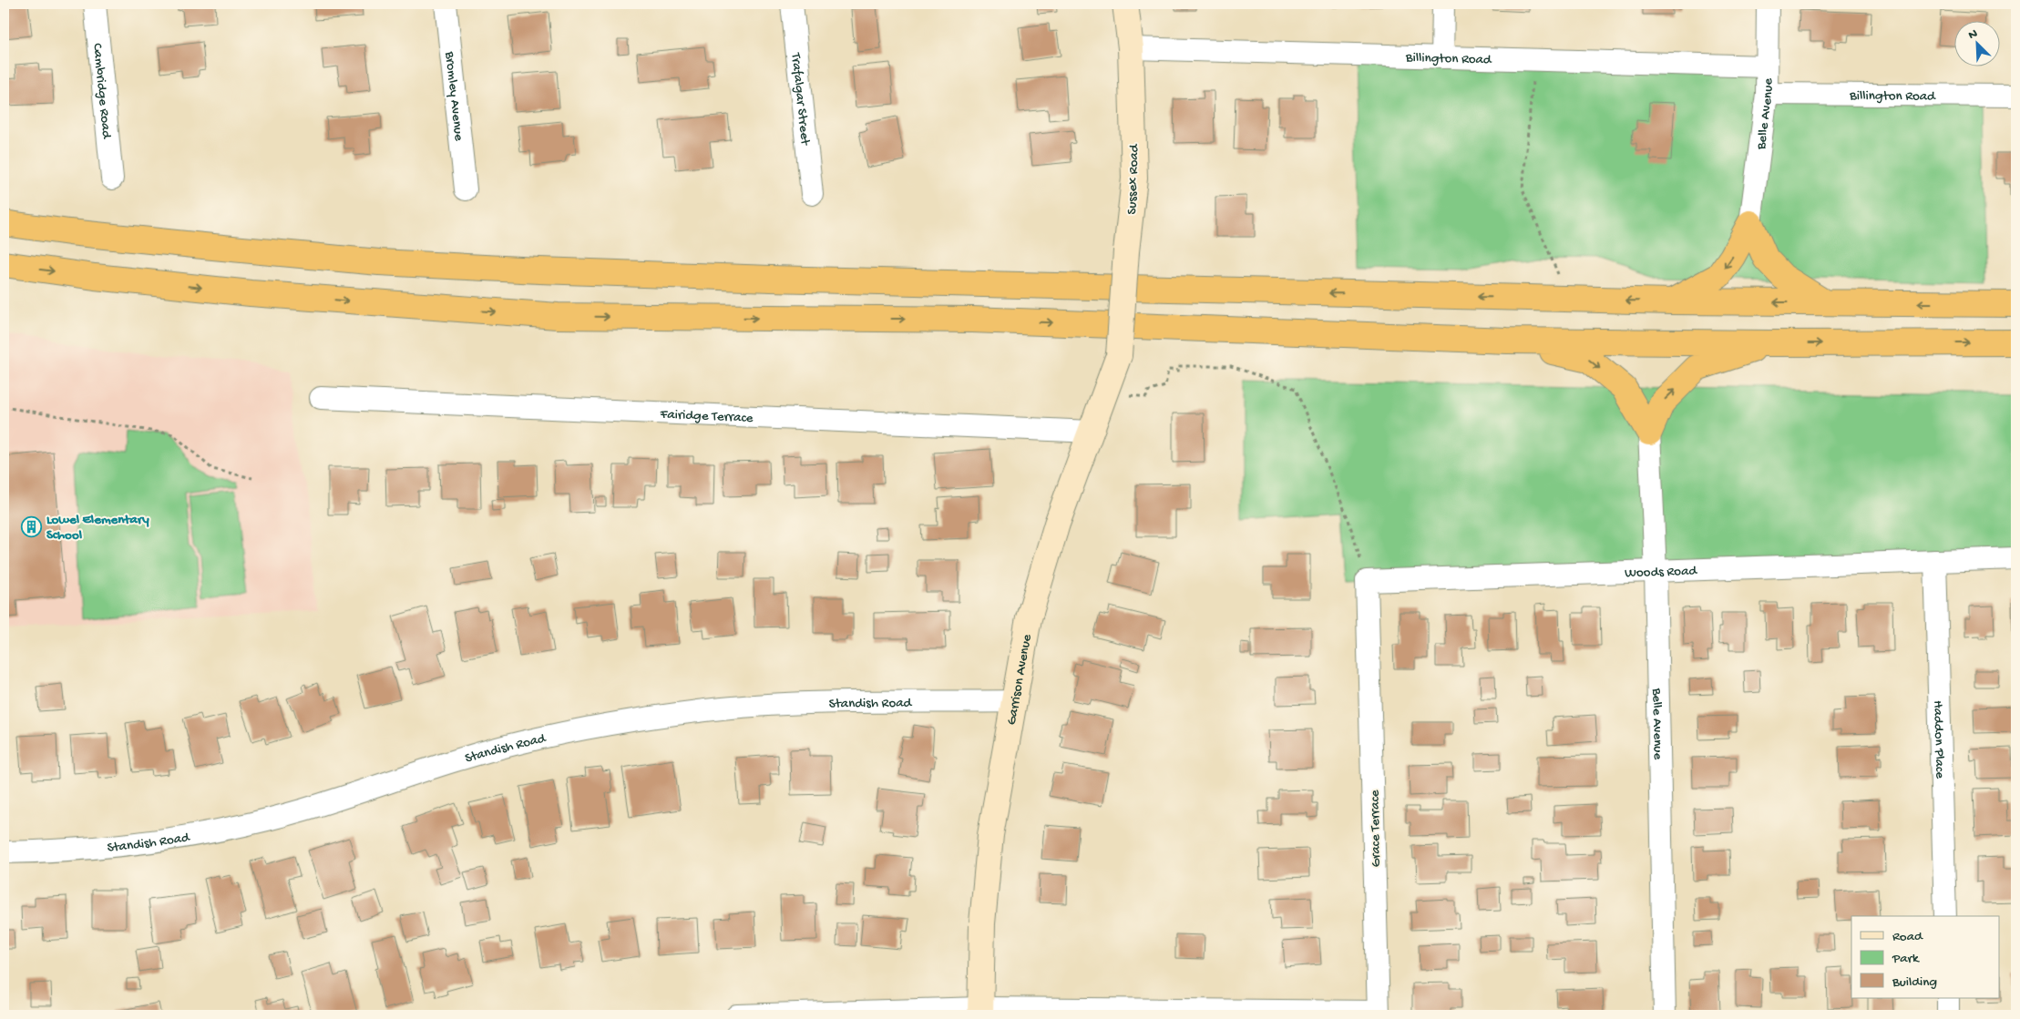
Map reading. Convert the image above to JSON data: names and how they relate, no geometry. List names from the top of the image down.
{
  "streets": {
    "street": [
      "Billington Road",
      "Cambridge Road",
      "Bromley Avenue",
      "Trafalgar Street",
      "Belle Avenue",
      "Sussex Road",
      "Fairidge Terrace",
      "Woods Road",
      "Garrison Avenue",
      "Standish Road",
      "Haddon Place",
      "Grace Terrace"
    ]
  },
  "crossings": [
    ["Billington Road", "Belle Avenue"],
    ["Billington Road", "Sussex Road"],
    ["Belle Avenue", "Woods Road"],
    ["Sussex Road", "Garrison Avenue"],
    ["Fairidge Terrace", "Garrison Avenue"],
    ["Woods Road", "Haddon Place"],
    ["Woods Road", "Grace Terrace"],
    ["Garrison Avenue", "Standish Road"]
  ],
  "places": {
    "building": ["Lowel Elementary School"]
  },
  "legend": ["Road", "Park", "Building"],
  "north": "top left"
}
